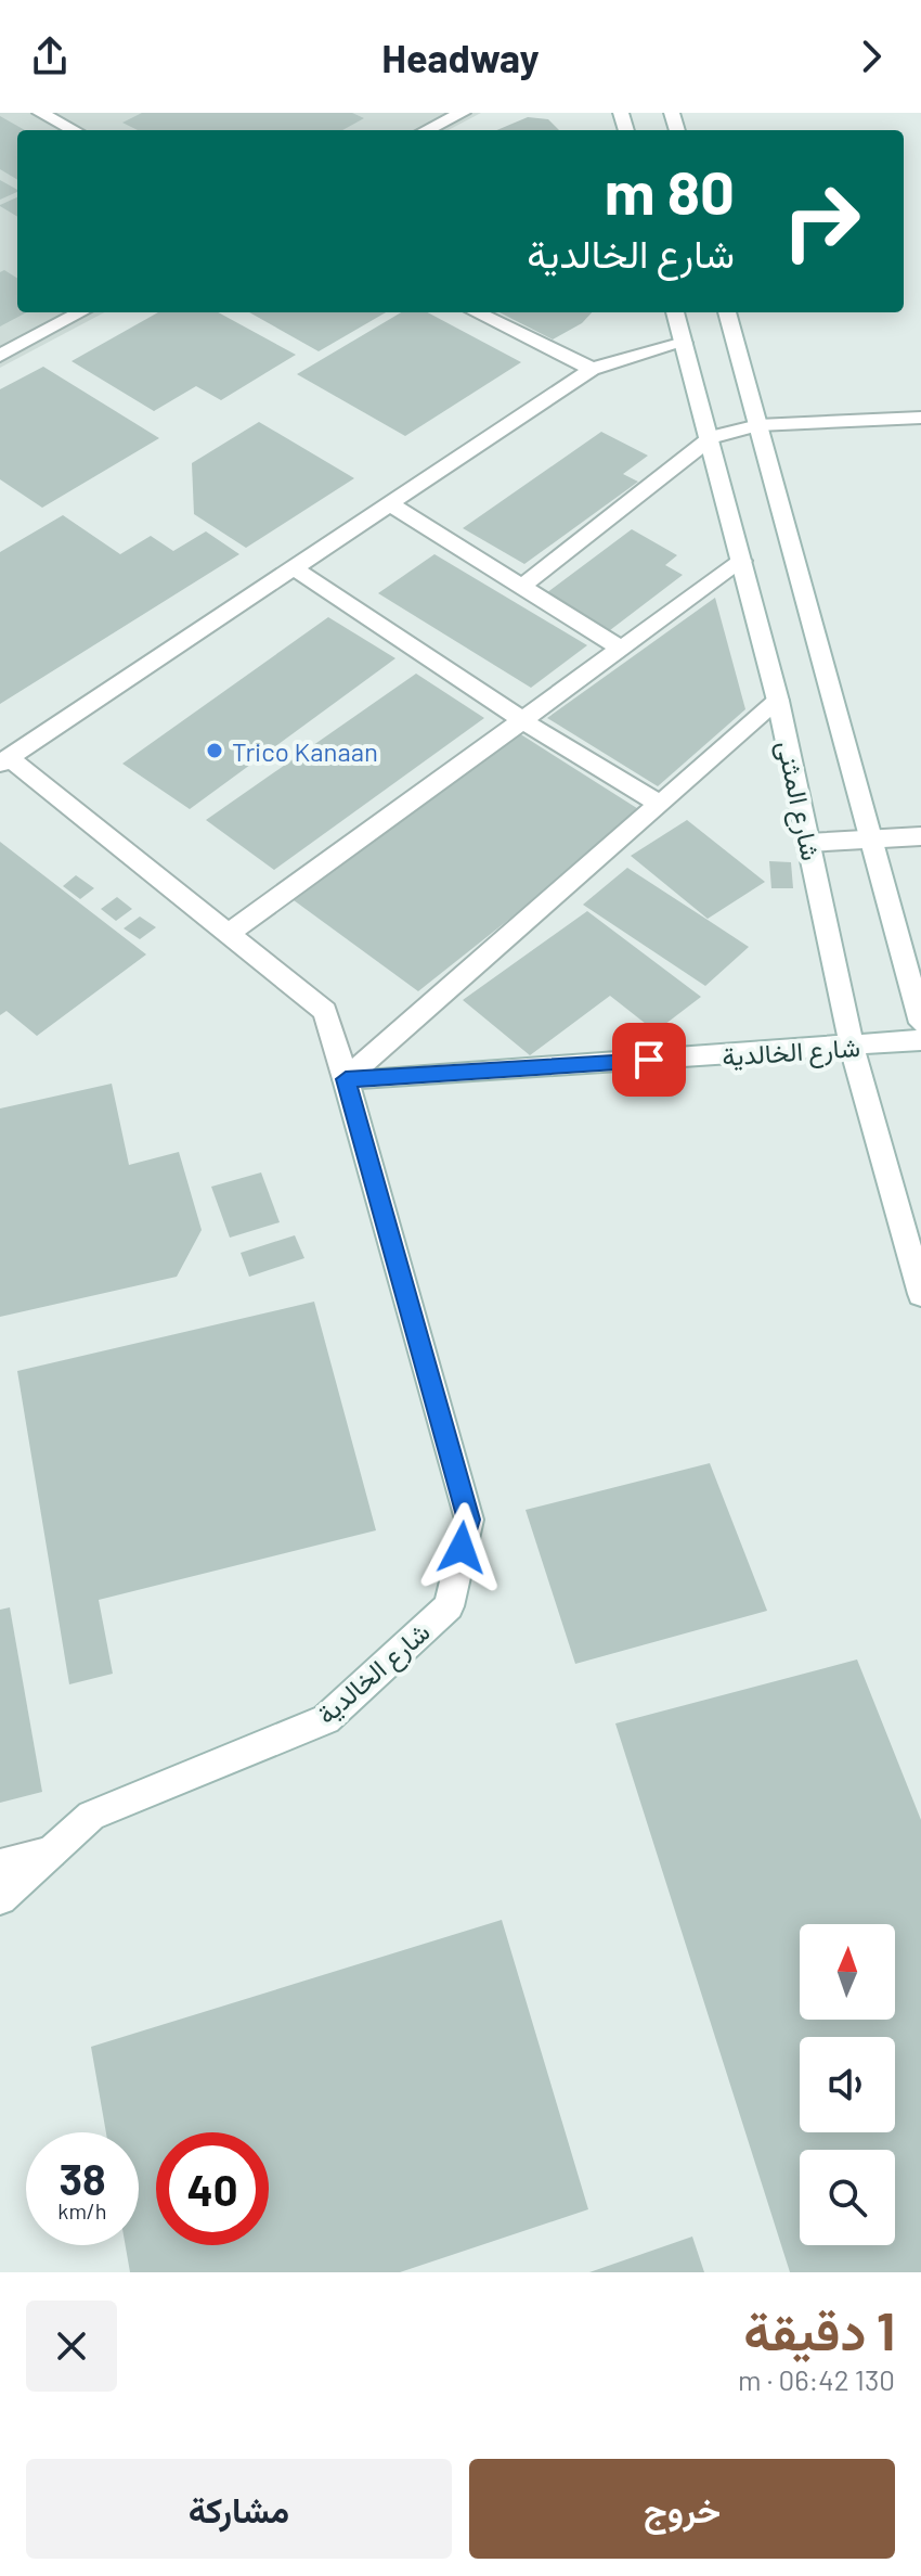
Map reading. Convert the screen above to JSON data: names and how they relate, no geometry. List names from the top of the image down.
{
  "streets": {
    "street": ["شارع المثنى", "شارع الخالدية"]
  },
  "crossings": [
    ["شارع المثنى", "شارع الخالدية"]
  ],
  "places": ["Trico Kanaan"],
  "north": "top",
  "page": {
    "header": "Headway",
    "turn": ["80 m", "شارع الخالدية"],
    "speed": "38 km/h",
    "limit": "40",
    "heading": ["1 دقيقة", "130 m · 06:42"],
    "buttons": ["خروج", "مشاركة"]
  }
}
